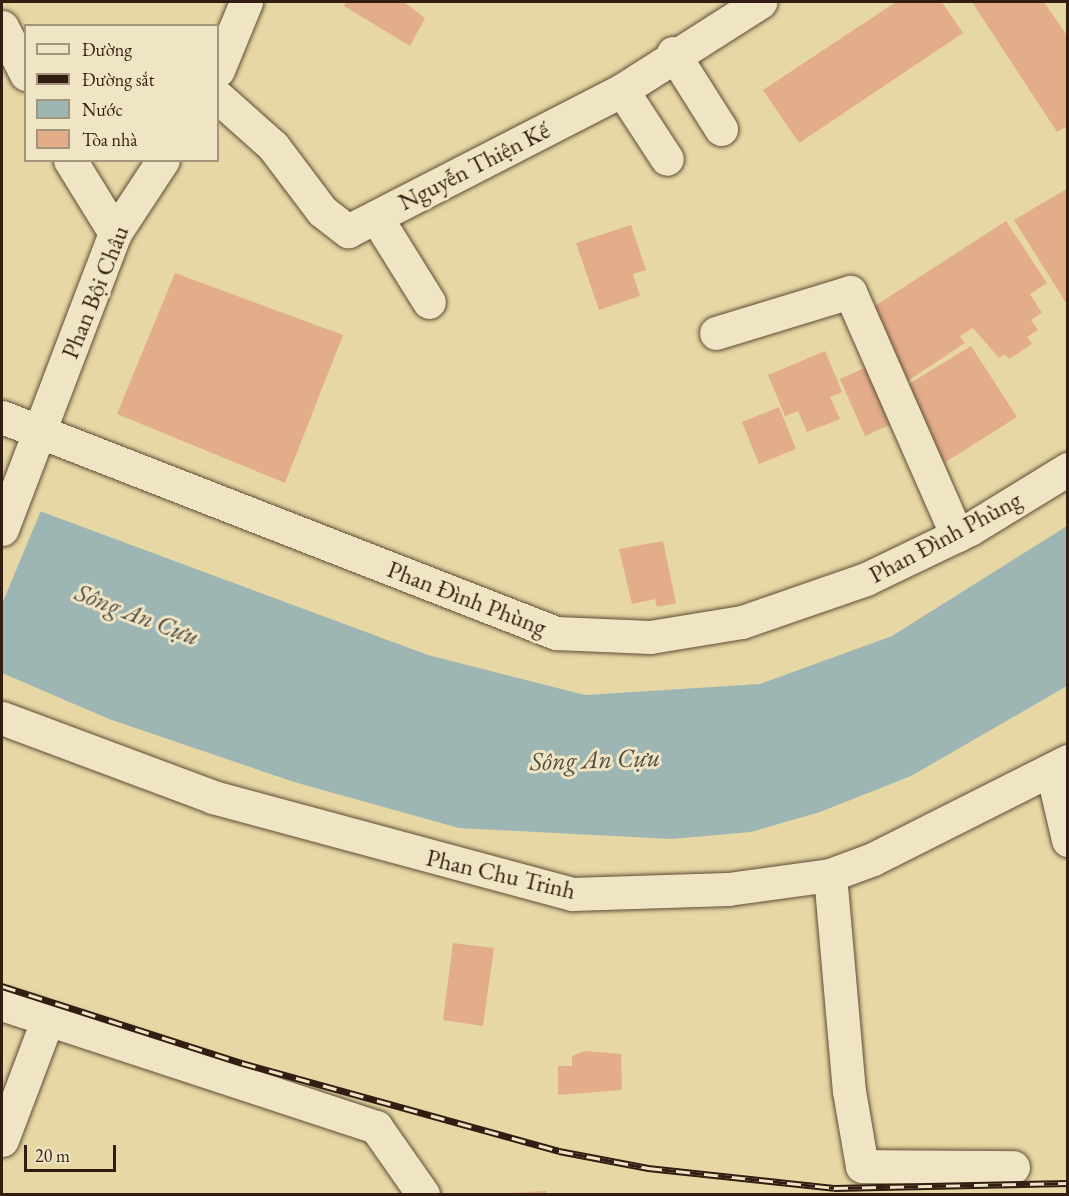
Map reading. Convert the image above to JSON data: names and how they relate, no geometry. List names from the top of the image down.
{
  "streets": {
    "street": [
      "Nguyễn Thiện Kế",
      "Phan Bội Châu",
      "Phan Đình Phùng",
      "Phan Chu Trinh"
    ]
  },
  "crossings": [
    ["Phan Bội Châu", "Phan Đình Phùng"]
  ],
  "water": ["Sông An Cựu"],
  "legend": [
    "Đường",
    "Đường sắt",
    "Nước",
    "Tòa nhà"
  ],
  "scale_bar": "20 m"
}
